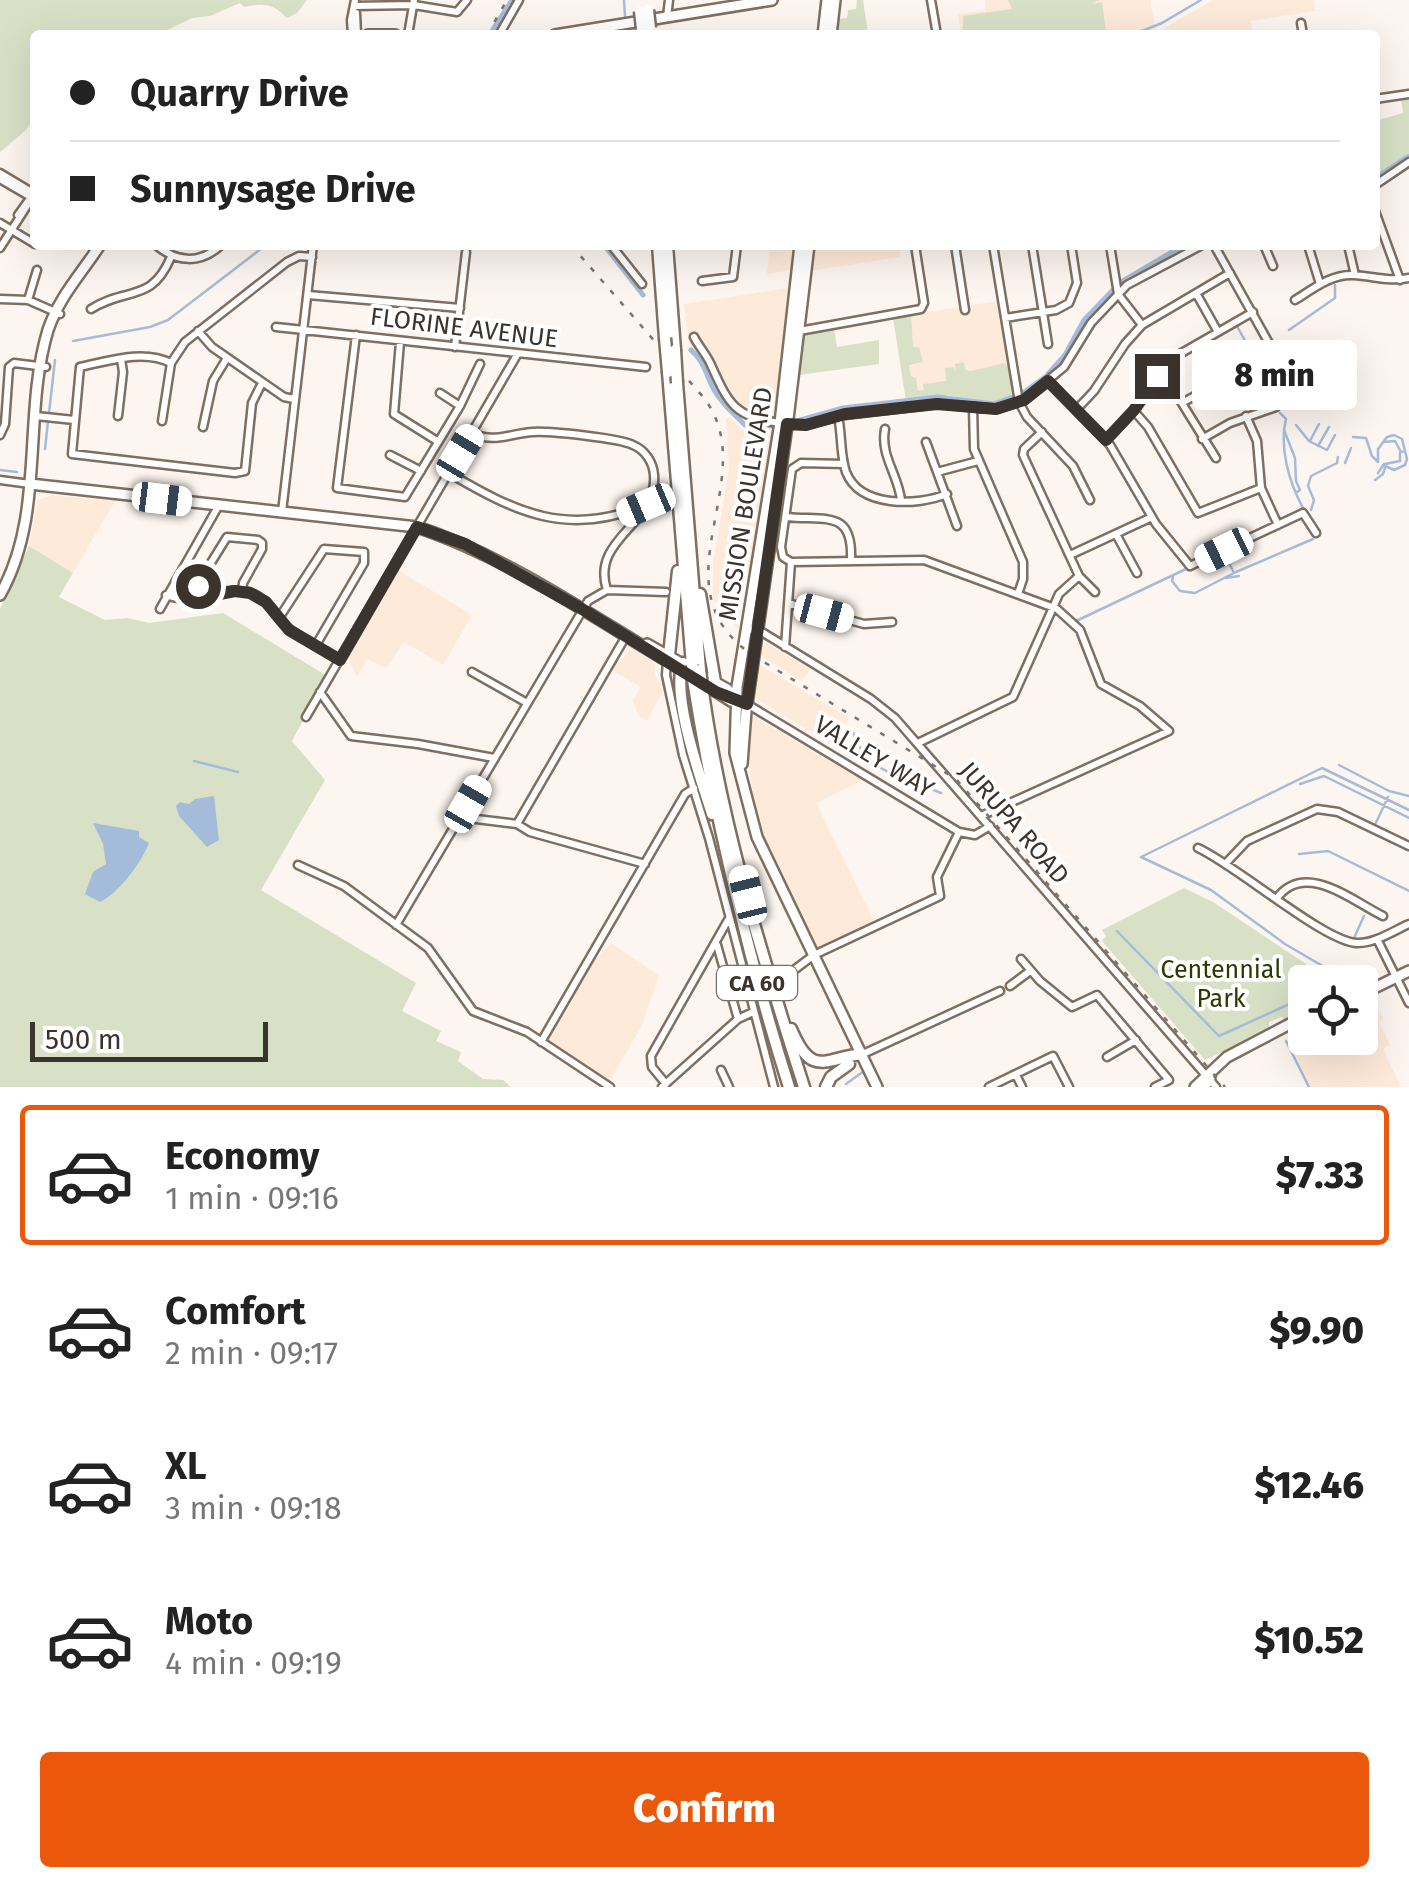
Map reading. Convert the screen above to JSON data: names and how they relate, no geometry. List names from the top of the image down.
{
  "streets": {
    "highway": ["CA 60"],
    "main road": ["MISSION BOULEVARD", "VALLEY WAY"],
    "street": ["FLORINE AVENUE", "JURUPA ROAD"]
  },
  "crossings": [
    ["MISSION BOULEVARD", "VALLEY WAY"],
    ["MISSION BOULEVARD", "JURUPA ROAD"],
    ["VALLEY WAY", "CA 60"]
  ],
  "parks": ["Centennial Park"],
  "scale_bar": "500 m",
  "page": {
    "banner": ["Quarry Drive", "Sunnysage Drive"],
    "bubble": "8 min",
    "scale": "500 m",
    "list": [
      {
        "name": "Economy",
        "note": "1 min · 09:16",
        "value": "$7.33"
      },
      {
        "name": "Comfort",
        "note": "2 min · 09:17",
        "value": "$9.90"
      },
      {
        "name": "XL",
        "note": "3 min · 09:18",
        "value": "$12.46"
      },
      {
        "name": "Moto",
        "note": "4 min · 09:19",
        "value": "$10.52"
      }
    ],
    "buttons": "Confirm"
  }
}
